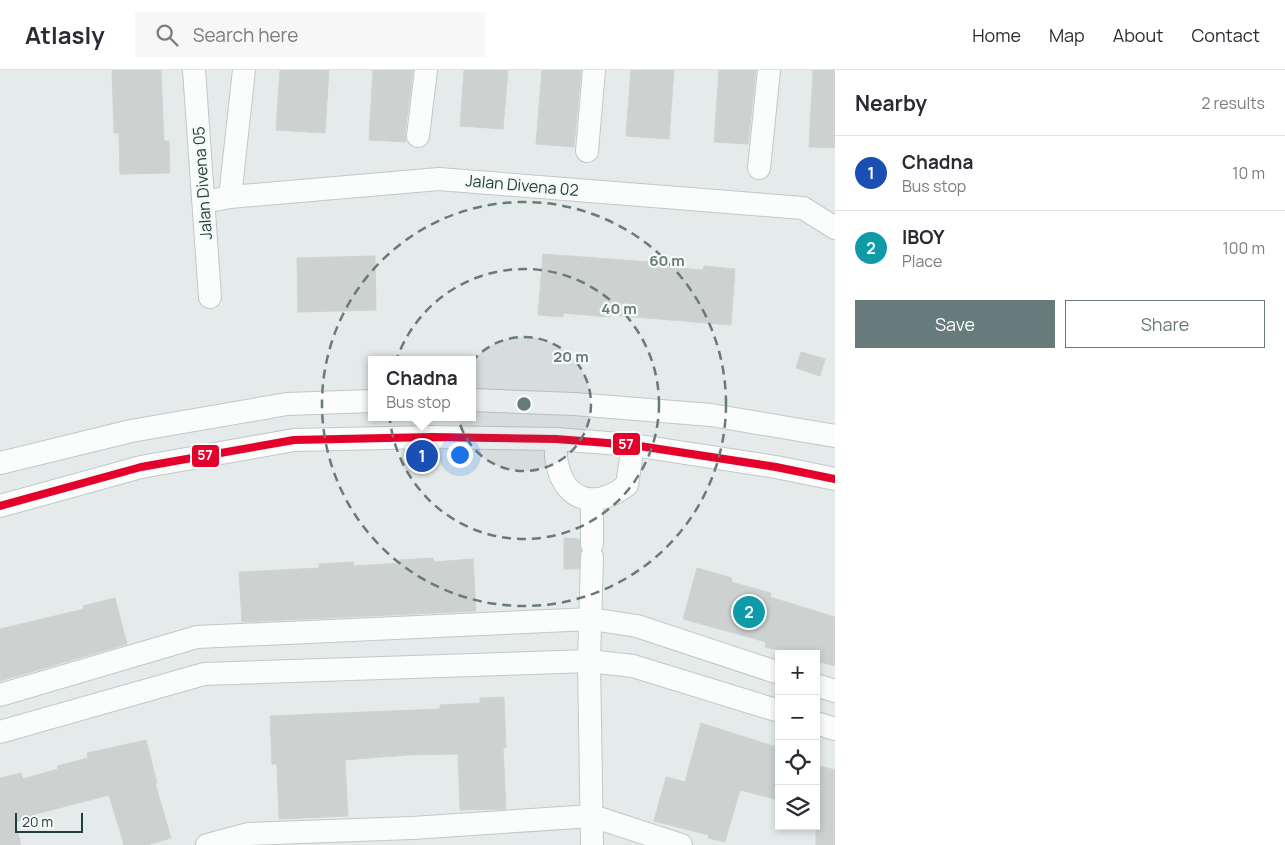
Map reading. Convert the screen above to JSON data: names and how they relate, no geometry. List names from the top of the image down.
{
  "streets": {
    "street": ["Jalan Divena 05", "Jalan Divena 02"]
  },
  "crossings": [
    ["Jalan Divena 05", "Jalan Divena 02"]
  ],
  "lines": ["transit line 57"],
  "scale_bar": "20 m",
  "page": {
    "header": "Atlasly",
    "search": "Search here",
    "nav": [
      "Home",
      "Map",
      "About",
      "Contact"
    ],
    "heading": ["Nearby", "2 results"],
    "list": [
      {
        "mark": "1",
        "name": "Chadna",
        "note": "Bus stop",
        "value": "10 m"
      },
      {
        "mark": "2",
        "name": "IBOY",
        "note": "Place",
        "value": "100 m"
      }
    ],
    "buttons": ["Save", "Share"],
    "popup": ["Chadna", "Bus stop"],
    "pins": ["1", "2"],
    "map_buttons": ["+", "−"],
    "scale": "20 m"
  },
  "rings": ["60 m", "40 m", "20 m"]
}
